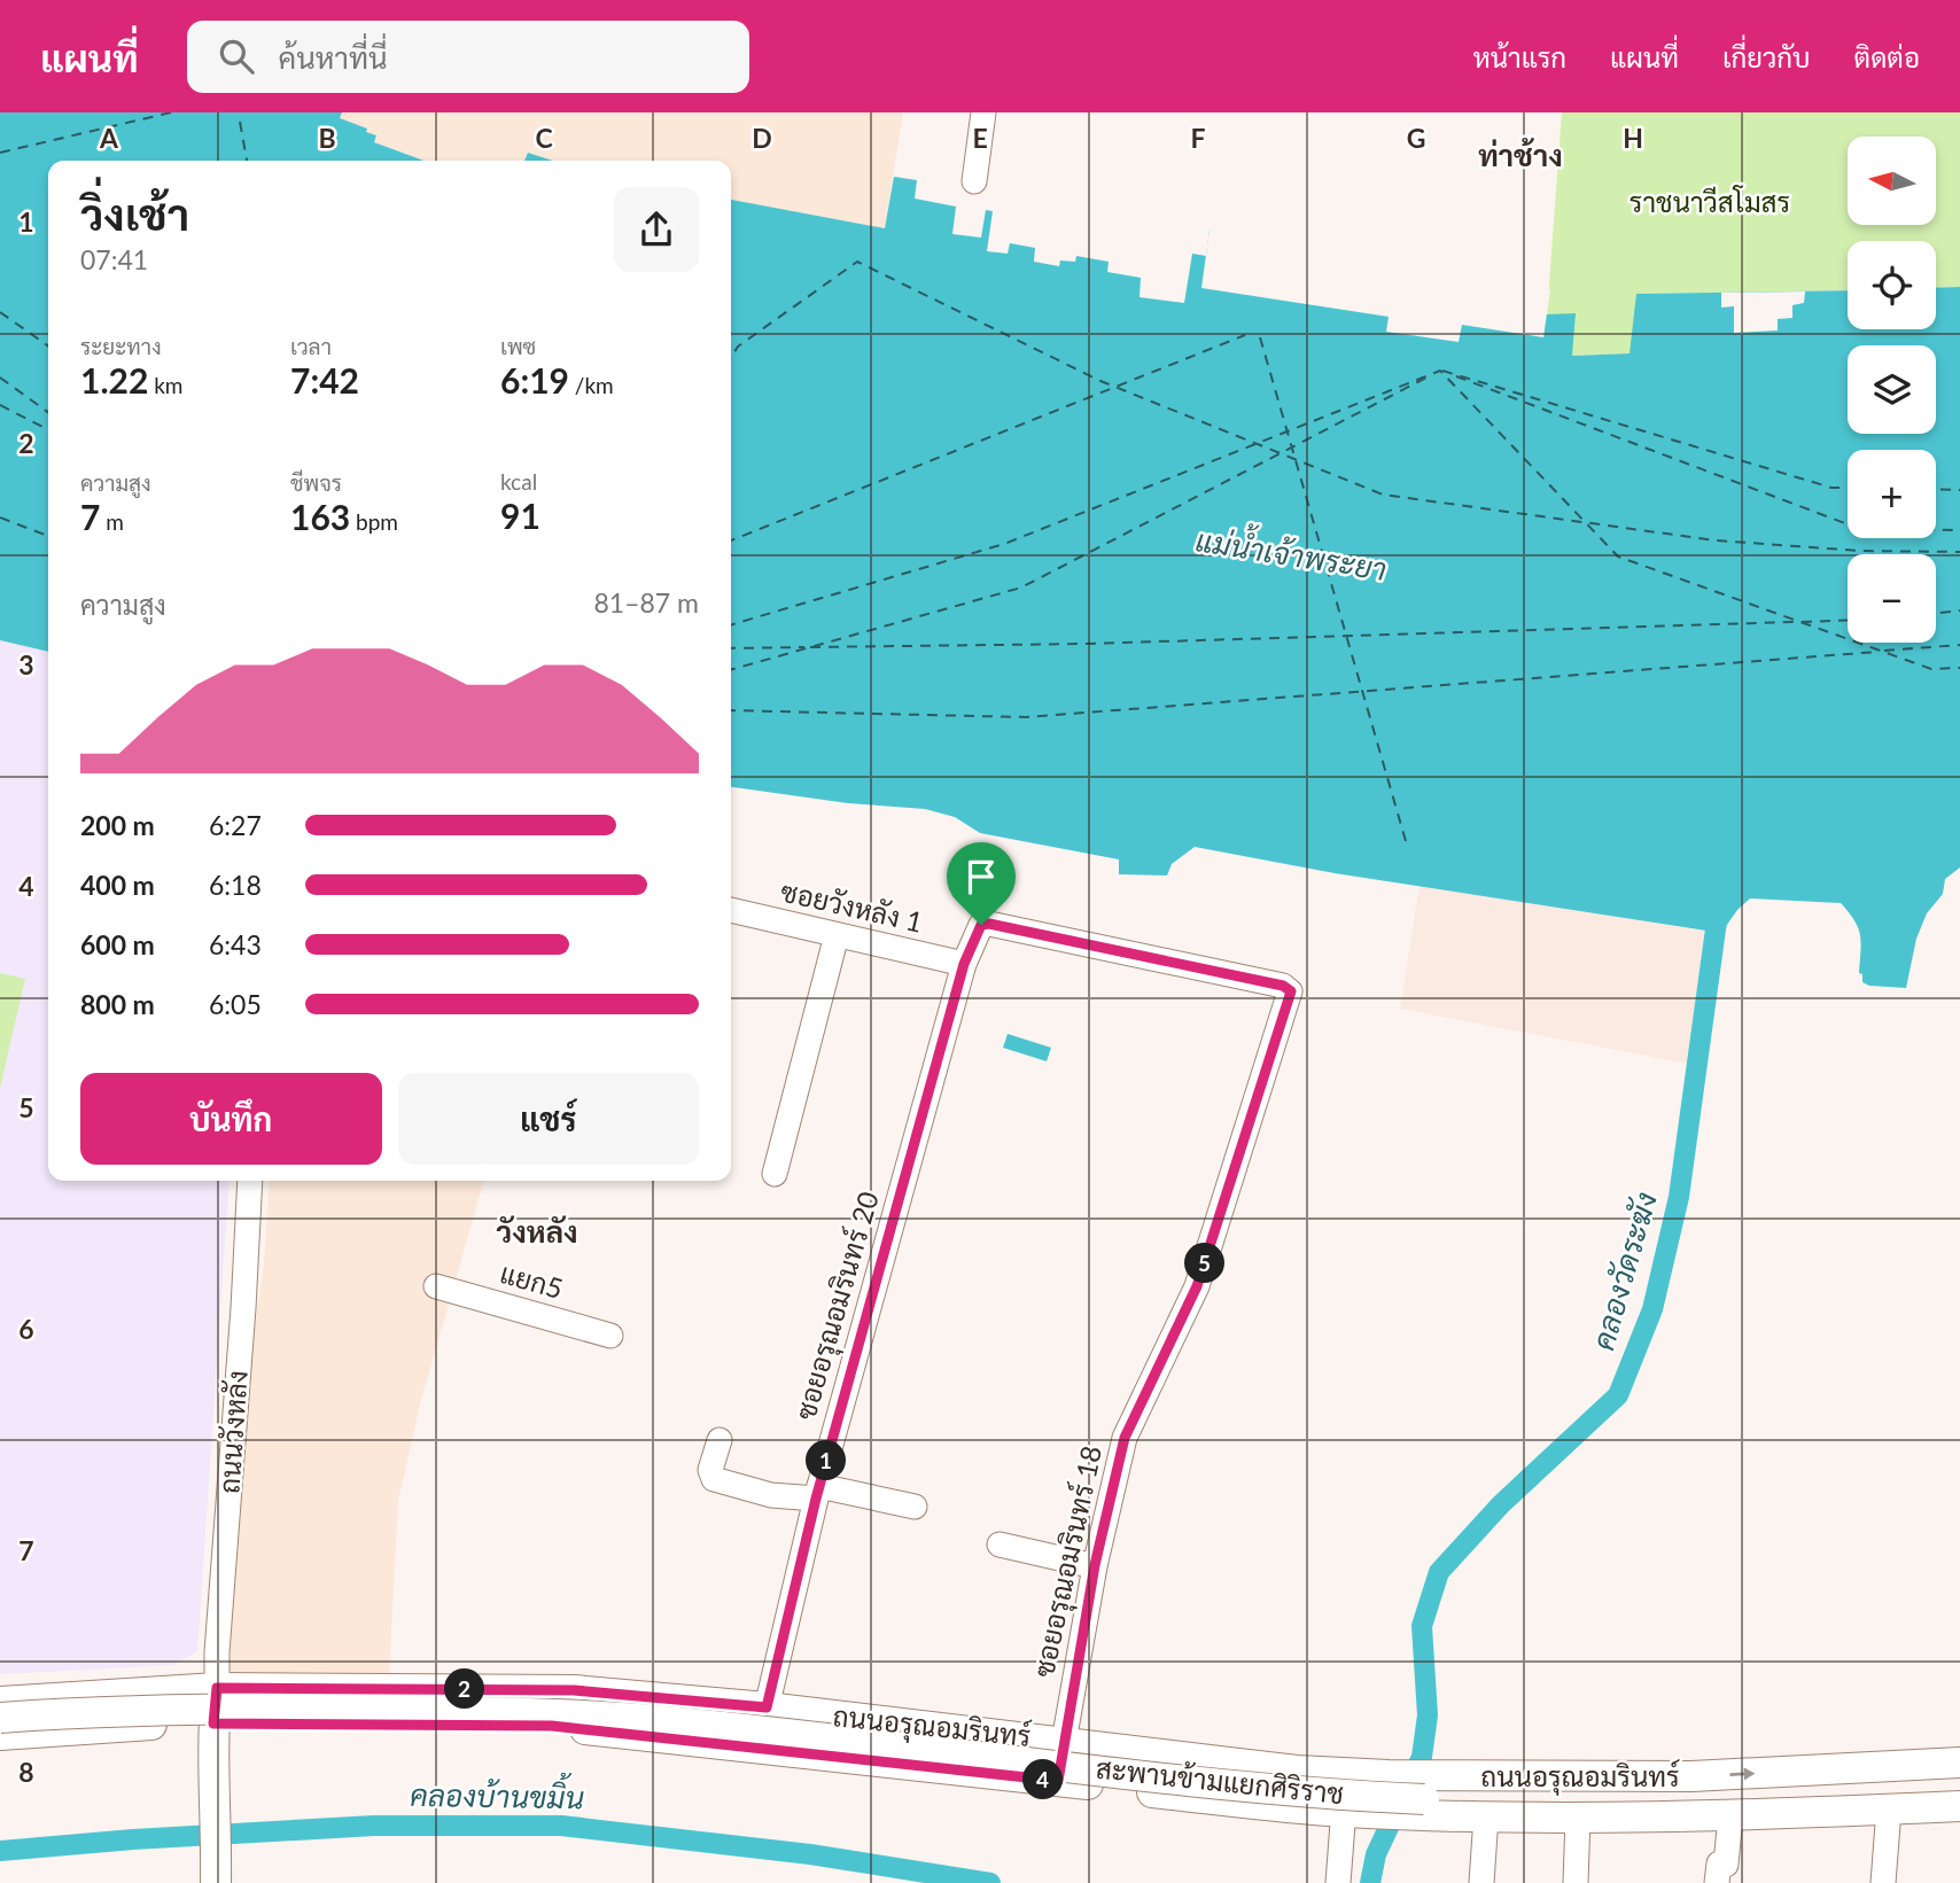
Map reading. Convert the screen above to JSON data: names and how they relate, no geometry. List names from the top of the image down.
{
  "streets": {
    "main road": ["ถนนอรุณอมรินทร์", "สะพานข้ามแยกศิริราช"],
    "street": [
      "ซอยวังหลัง 1",
      "แยก5",
      "ซอยอรุณอมรินทร์ 20",
      "ถนนวังหลัง",
      "ซอยอรุณอมรินทร์ 18"
    ]
  },
  "crossings": [
    ["ซอยวังหลัง 1", "ซอยอรุณอมรินทร์ 20"],
    ["ซอยอรุณอมรินทร์ 20", "ซอยอรุณอมรินทร์ 18"],
    ["ซอยอรุณอมรินทร์ 20", "ถนนอรุณอมรินทร์"],
    ["ถนนวังหลัง", "ถนนอรุณอมรินทร์"],
    ["ซอยอรุณอมรินทร์ 18", "ถนนอรุณอมรินทร์"]
  ],
  "districts": ["ท่าช้าง", "วังหลัง"],
  "water": ["แม่น้ำเจ้าพระยา", "คลองวัดระฆัง", "คลองบ้านขมิ้น"],
  "parks": ["ราชนาวีสโมสร"],
  "north": "left",
  "page": {
    "header": "แผนที่",
    "search": "ค้นหาที่นี่",
    "nav": [
      "หน้าแรก",
      "แผนที่",
      "เกี่ยวกับ",
      "ติดต่อ"
    ],
    "map_buttons": ["+", "−"],
    "heading": ["วิ่งเช้า", "07:41"],
    "stats": [
      ["ระยะทาง", "1.22 km"],
      ["เวลา", "7:42"],
      ["เพซ", "6:19 /km"],
      ["ความสูง", "7 m"],
      ["ชีพจร", "163 bpm"],
      ["kcal", "91"]
    ],
    "chart": ["ความสูง", "81–87 m"],
    "list": [
      {
        "name": "200 m",
        "note": "6:27"
      },
      {
        "name": "400 m",
        "note": "6:18"
      },
      {
        "name": "600 m",
        "note": "6:43"
      },
      {
        "name": "800 m",
        "note": "6:05"
      }
    ],
    "buttons": ["บันทึก", "แชร์"],
    "pins": [
      "5",
      "1",
      "2",
      "4"
    ]
  },
  "grid": {
    "columns": [
      "A",
      "B",
      "C",
      "D",
      "E",
      "F",
      "G",
      "H"
    ],
    "rows": [
      "1",
      "2",
      "3",
      "4",
      "5",
      "6",
      "7",
      "8"
    ]
  }
}
